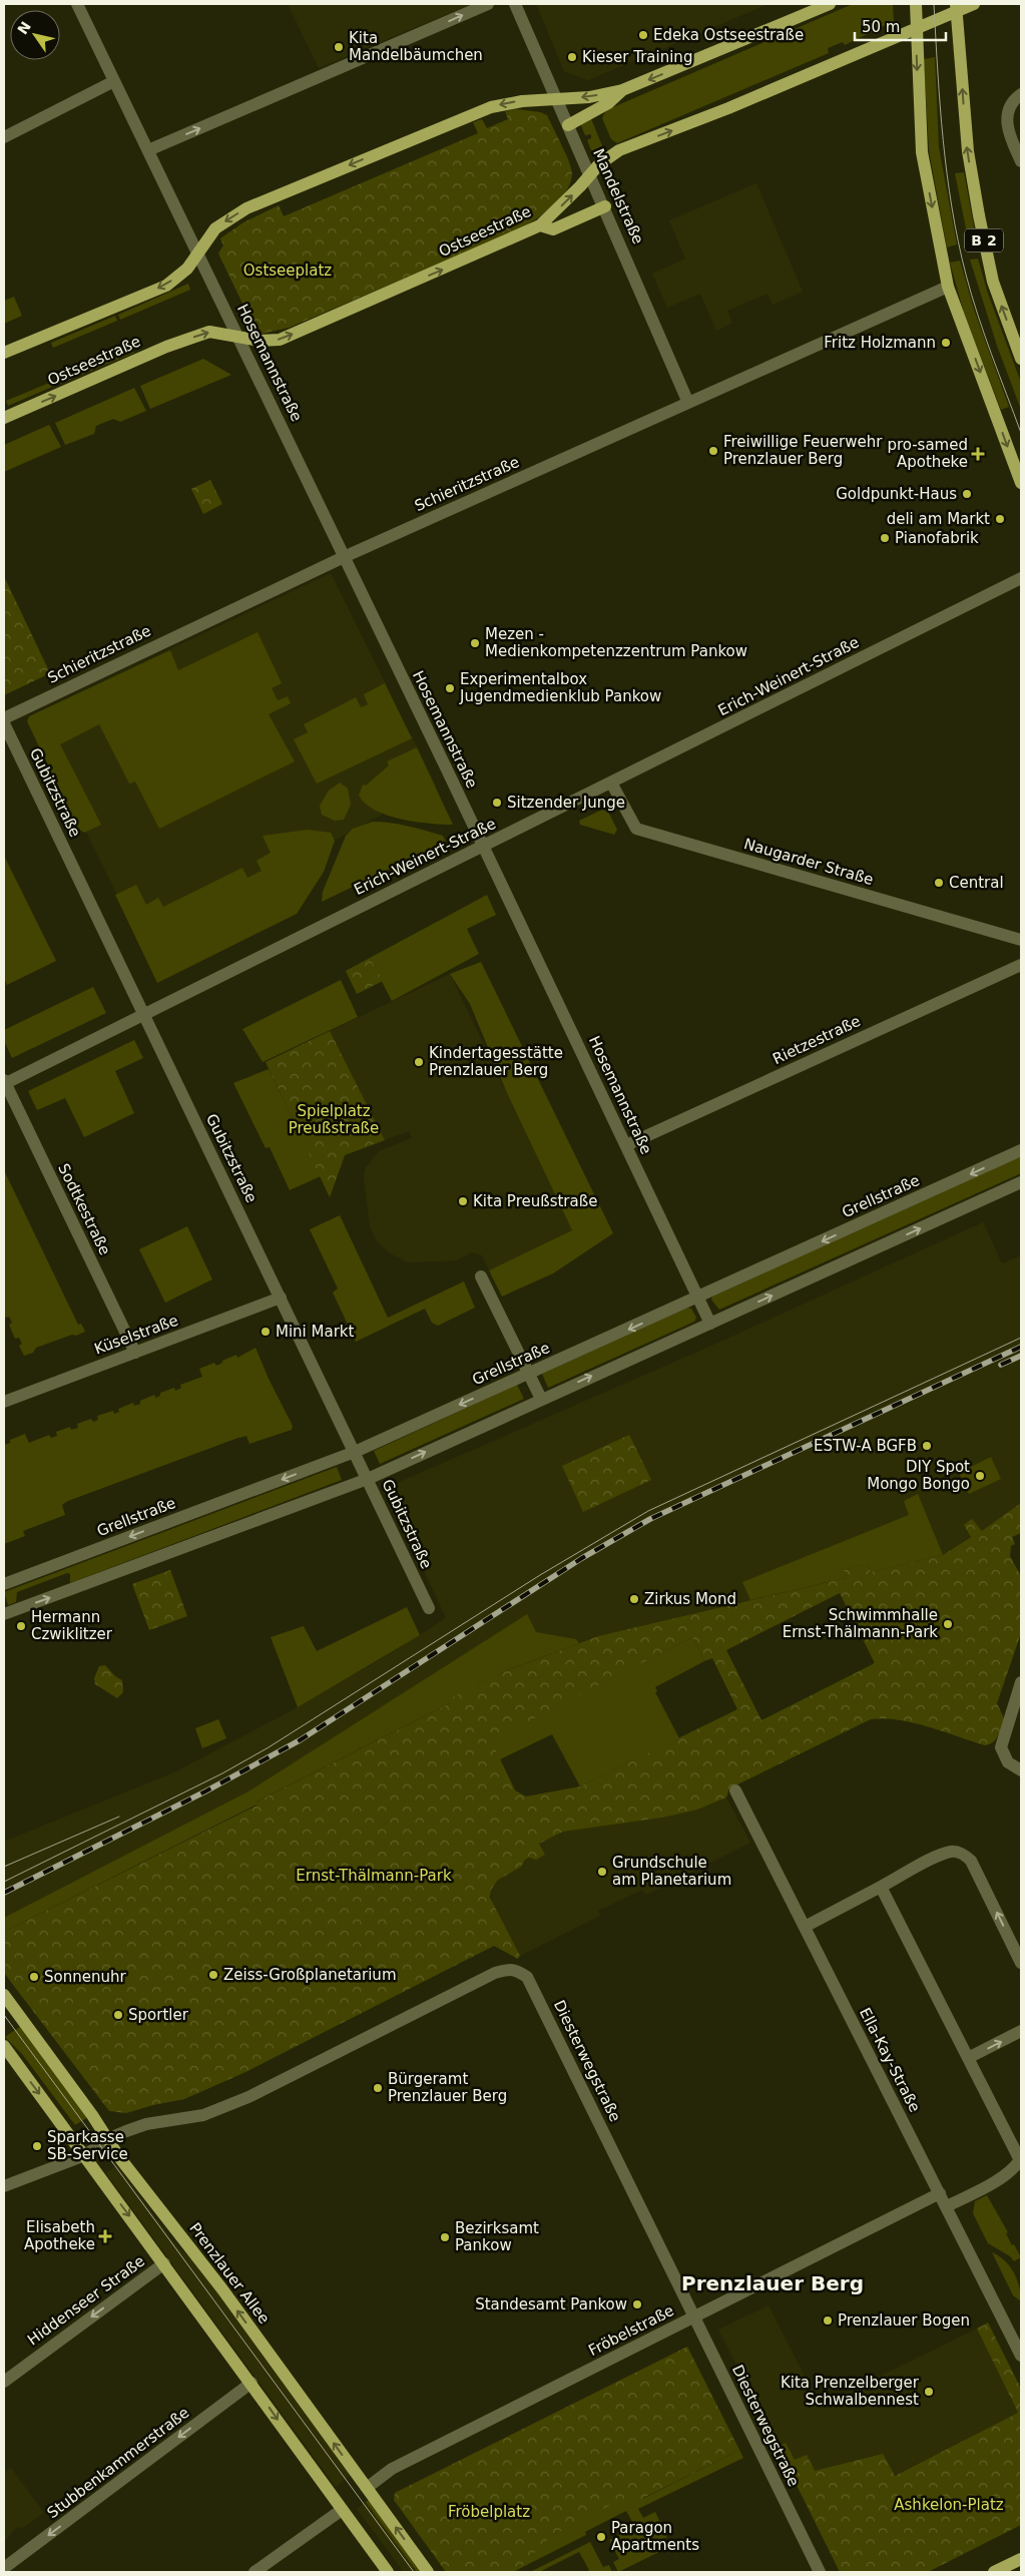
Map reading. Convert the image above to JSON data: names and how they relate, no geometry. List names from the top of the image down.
{
  "streets": {
    "main road": ["Ostseestraße", "B 2", "Prenzlauer Allee"],
    "street": [
      "Mandelstraße",
      "Hosemannstraße",
      "Schieritzstraße",
      "Erich-Weinert-Straße",
      "Gubitzstraße",
      "Naugarder Straße",
      "Rietzestraße",
      "Grellstraße",
      "Sodtkestraße",
      "Küselstraße",
      "Ella-Kay-Straße",
      "Diesterwegstraße",
      "Hiddenseer Straße",
      "Fröbelstraße",
      "Stubbenkammerstraße"
    ]
  },
  "crossings": [
    ["Mandelstraße", "Ostseestraße"],
    ["Mandelstraße", "Schieritzstraße"],
    ["Ostseestraße", "B 2"],
    ["Ostseestraße", "Hosemannstraße"],
    ["Hosemannstraße", "Schieritzstraße"],
    ["Hosemannstraße", "Erich-Weinert-Straße"],
    ["Hosemannstraße", "Rietzestraße"],
    ["Hosemannstraße", "Grellstraße"],
    ["Erich-Weinert-Straße", "Gubitzstraße"],
    ["Erich-Weinert-Straße", "Naugarder Straße"],
    ["Erich-Weinert-Straße", "Sodtkestraße"],
    ["Gubitzstraße", "Grellstraße"],
    ["Gubitzstraße", "Küselstraße"],
    ["Sodtkestraße", "Küselstraße"],
    ["Ella-Kay-Straße", "Fröbelstraße"],
    ["Diesterwegstraße", "Prenzlauer Allee"],
    ["Diesterwegstraße", "Fröbelstraße"],
    ["Prenzlauer Allee", "Fröbelstraße"]
  ],
  "one_way": ["Hiddenseer Straße", "Stubbenkammerstraße"],
  "districts": ["Prenzlauer Berg"],
  "parks": [
    "Ostseeplatz",
    "Spielplatz Preußstraße",
    "Ernst-Thälmann-Park",
    "Ashkelon-Platz",
    "Fröbelplatz"
  ],
  "places": {
    "other": [
      "Edeka Ostseestraße",
      "Kita Mandelbäumchen",
      "Kieser Training",
      "Fritz Holzmann",
      "Freiwillige Feuerwehr Prenzlauer Berg",
      "Goldpunkt-Haus",
      "deli am Markt",
      "Pianofabrik",
      "Mezen - Medienkompetenzzentrum Pankow",
      "Experimentalbox Jugendmedienklub Pankow",
      "Sitzender Junge",
      "Central",
      "Kindertagesstätte Prenzlauer Berg",
      "Kita Preußstraße",
      "Mini Markt",
      "ESTW-A BGFB",
      "DIY Spot Mongo Bongo",
      "Zirkus Mond",
      "Schwimmhalle Ernst-Thälmann-Park",
      "Hermann Czwiklitzer",
      "Grundschule am Planetarium",
      "Zeiss-Großplanetarium",
      "Sonnenuhr",
      "Sportler",
      "Bürgeramt Prenzlauer Berg",
      "Sparkasse SB-Service",
      "Bezirksamt Pankow",
      "Standesamt Pankow",
      "Prenzlauer Bogen",
      "Kita Prenzelberger Schwalbennest",
      "Paragon Apartments"
    ],
    "health": ["pro-samed Apotheke", "Elisabeth Apotheke"]
  },
  "scale_bar": "50 m",
  "north": "top left"
}
